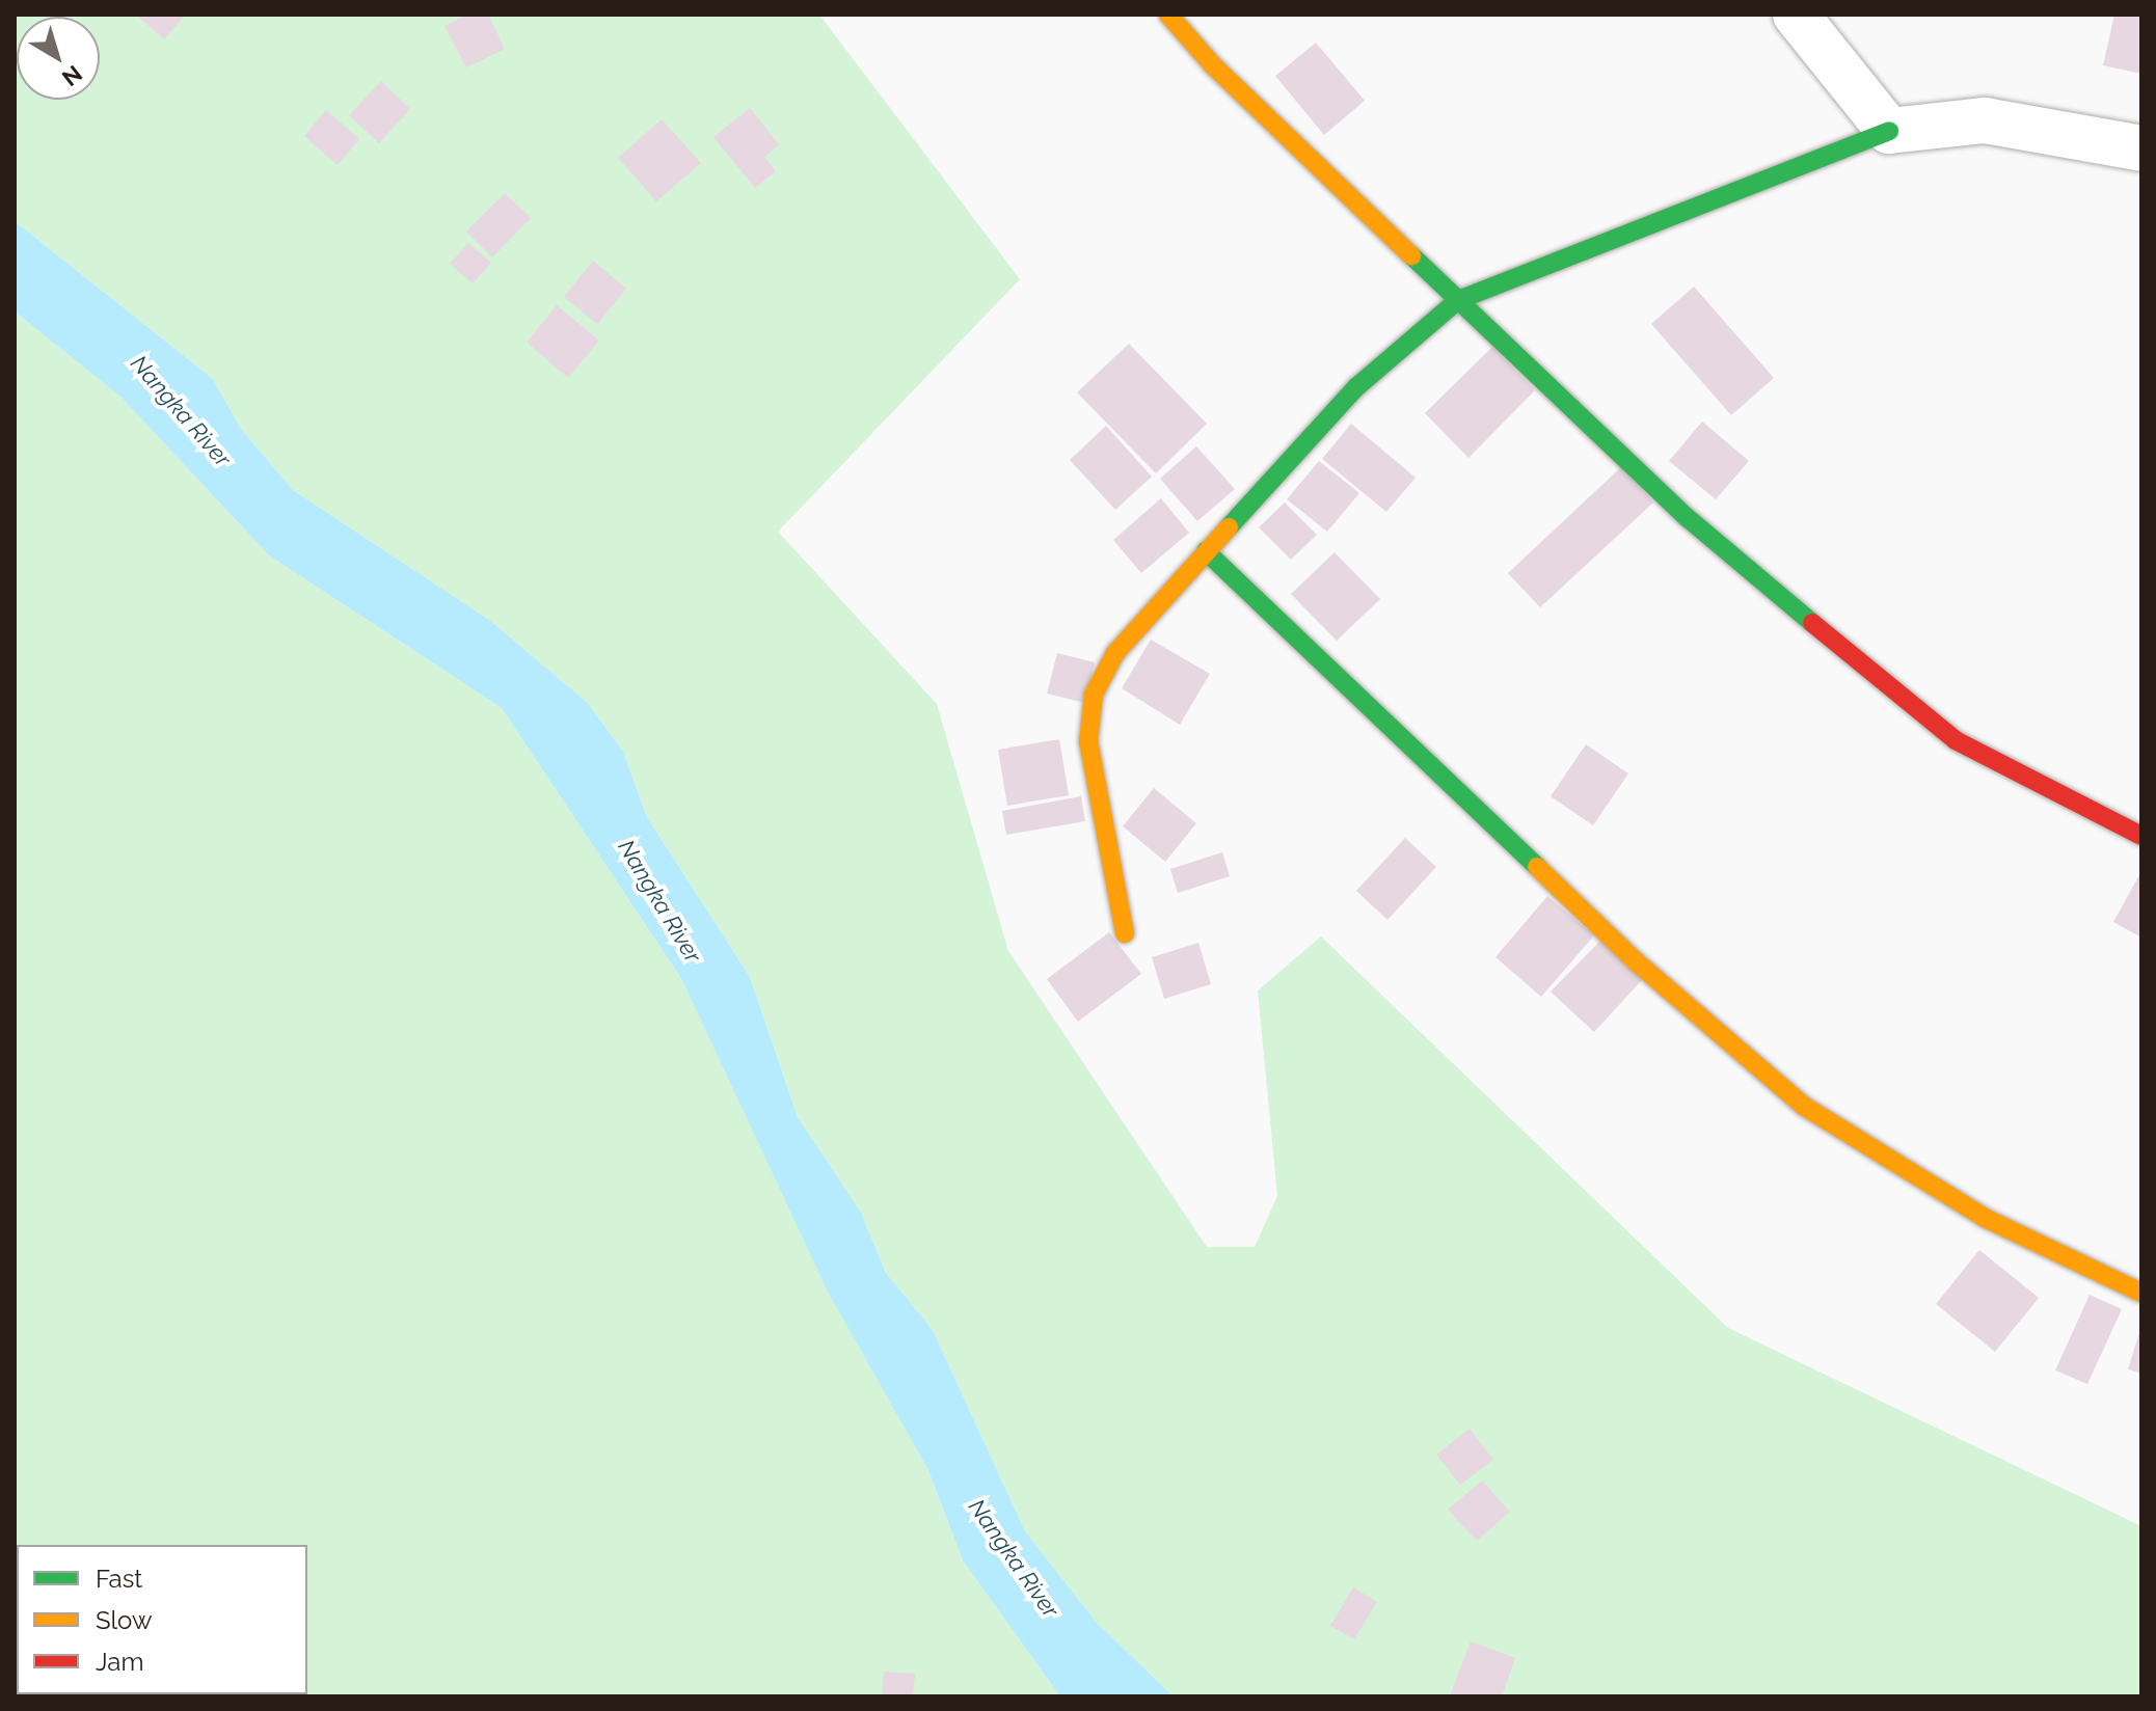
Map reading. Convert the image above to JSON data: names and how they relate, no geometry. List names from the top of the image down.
{
  "water": ["Nangka River"],
  "legend": ["Fast", "Slow", "Jam"],
  "north": "bottom right"
}
